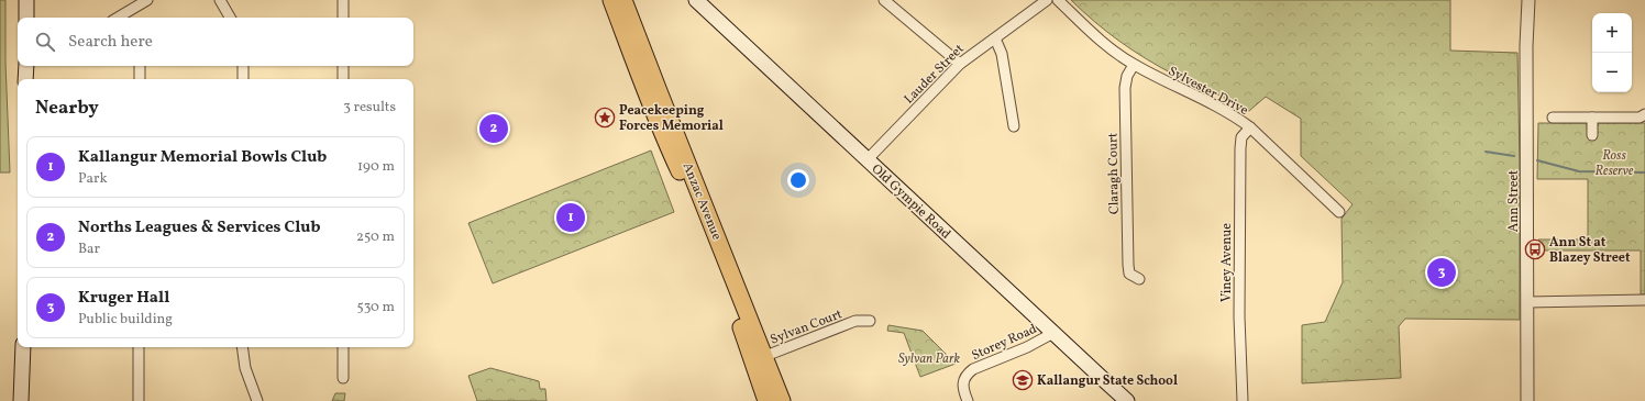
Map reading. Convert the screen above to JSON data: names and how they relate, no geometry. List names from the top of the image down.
{
  "streets": {
    "highway": ["Anzac Avenue"],
    "main road": ["Old Gympie Road"],
    "street": [
      "Lauder Street",
      "Sylvester Drive",
      "Claragh Court",
      "Ann Street",
      "Viney Avenue",
      "Sylvan Court",
      "Storey Road"
    ]
  },
  "crossings": [
    ["Lauder Street", "Old Gympie Road"],
    ["Sylvester Drive", "Claragh Court"],
    ["Sylvester Drive", "Viney Avenue"],
    ["Anzac Avenue", "Sylvan Court"],
    ["Old Gympie Road", "Storey Road"]
  ],
  "parks": ["Ross Reserve", "Sylvan Park"],
  "places": {
    "place": ["Peacekeeping Forces Memorial"],
    "bus stop": ["Ann St at Blazey Street"],
    "school or university": ["Kallangur State School"]
  },
  "page": {
    "map_buttons": ["+", "−"],
    "search": "Search here",
    "heading": ["Nearby", "3 results"],
    "pins": ["2", "1", "3"],
    "list": [
      {
        "mark": "1",
        "name": "Kallangur Memorial Bowls Club",
        "note": "Park",
        "value": "190 m"
      },
      {
        "mark": "2",
        "name": "Norths Leagues & Services Club",
        "note": "Bar",
        "value": "250 m"
      },
      {
        "mark": "3",
        "name": "Kruger Hall",
        "note": "Public building",
        "value": "530 m"
      }
    ]
  }
}
